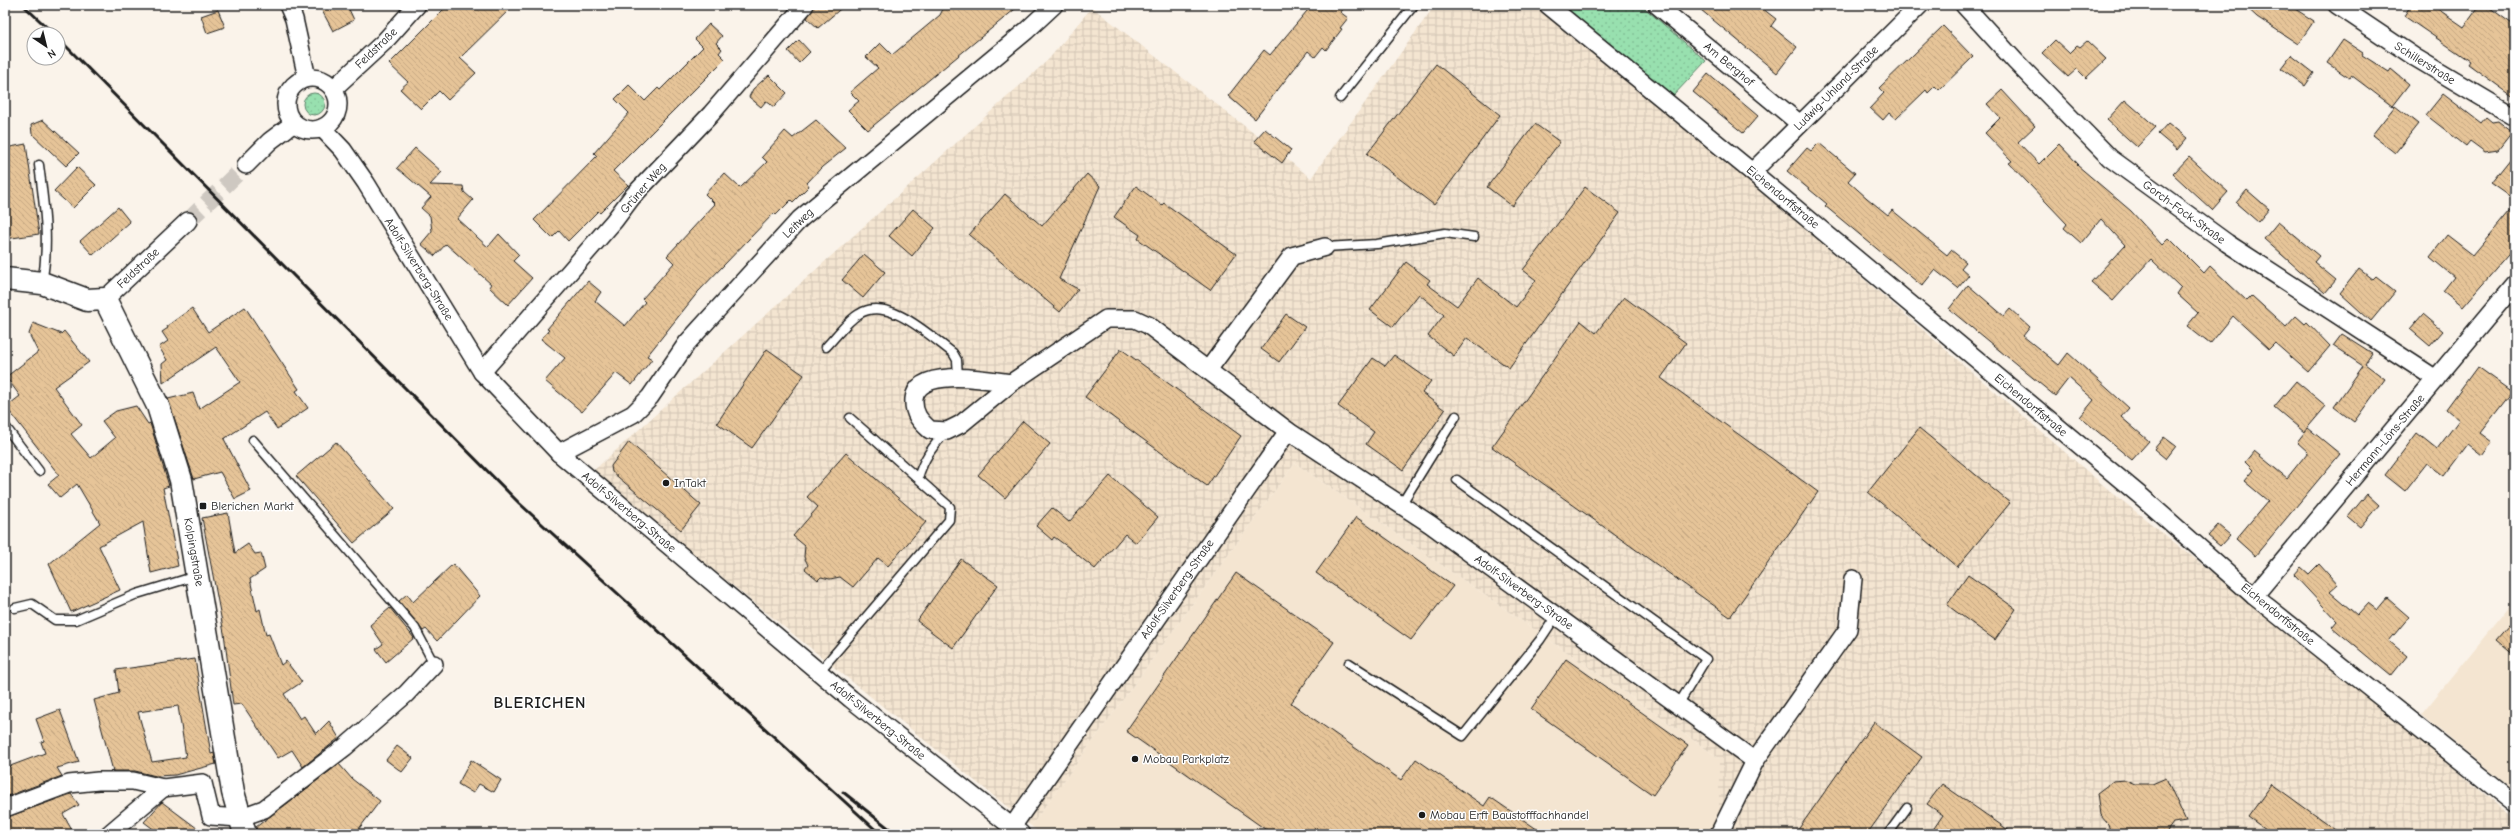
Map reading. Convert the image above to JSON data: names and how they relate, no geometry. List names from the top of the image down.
{
  "streets": {
    "street": [
      "Feldstraße",
      "Schillerstraße",
      "Am Berghof",
      "Ludwig-Uhland-Straße",
      "Grüner Weg",
      "Eichendorffstraße",
      "Gorch-Fock-Straße",
      "Leitweg",
      "Adolf-Silverberg-Straße",
      "Hermann-Löns-Straße",
      "Kolpingstraße"
    ]
  },
  "crossings": [
    ["Feldstraße", "Adolf-Silverberg-Straße"],
    ["Feldstraße", "Kolpingstraße"],
    ["Am Berghof", "Ludwig-Uhland-Straße"],
    ["Ludwig-Uhland-Straße", "Eichendorffstraße"],
    ["Grüner Weg", "Adolf-Silverberg-Straße"],
    ["Eichendorffstraße", "Hermann-Löns-Straße"],
    ["Gorch-Fock-Straße", "Hermann-Löns-Straße"],
    ["Leitweg", "Adolf-Silverberg-Straße"]
  ],
  "districts": ["BLERICHEN"],
  "places": {
    "other": ["InTakt", "Mobau Parkplatz", "Mobau Erft Baustofffachhandel"],
    "transit": ["Blerichen Markt"]
  },
  "north": "bottom right"
}
